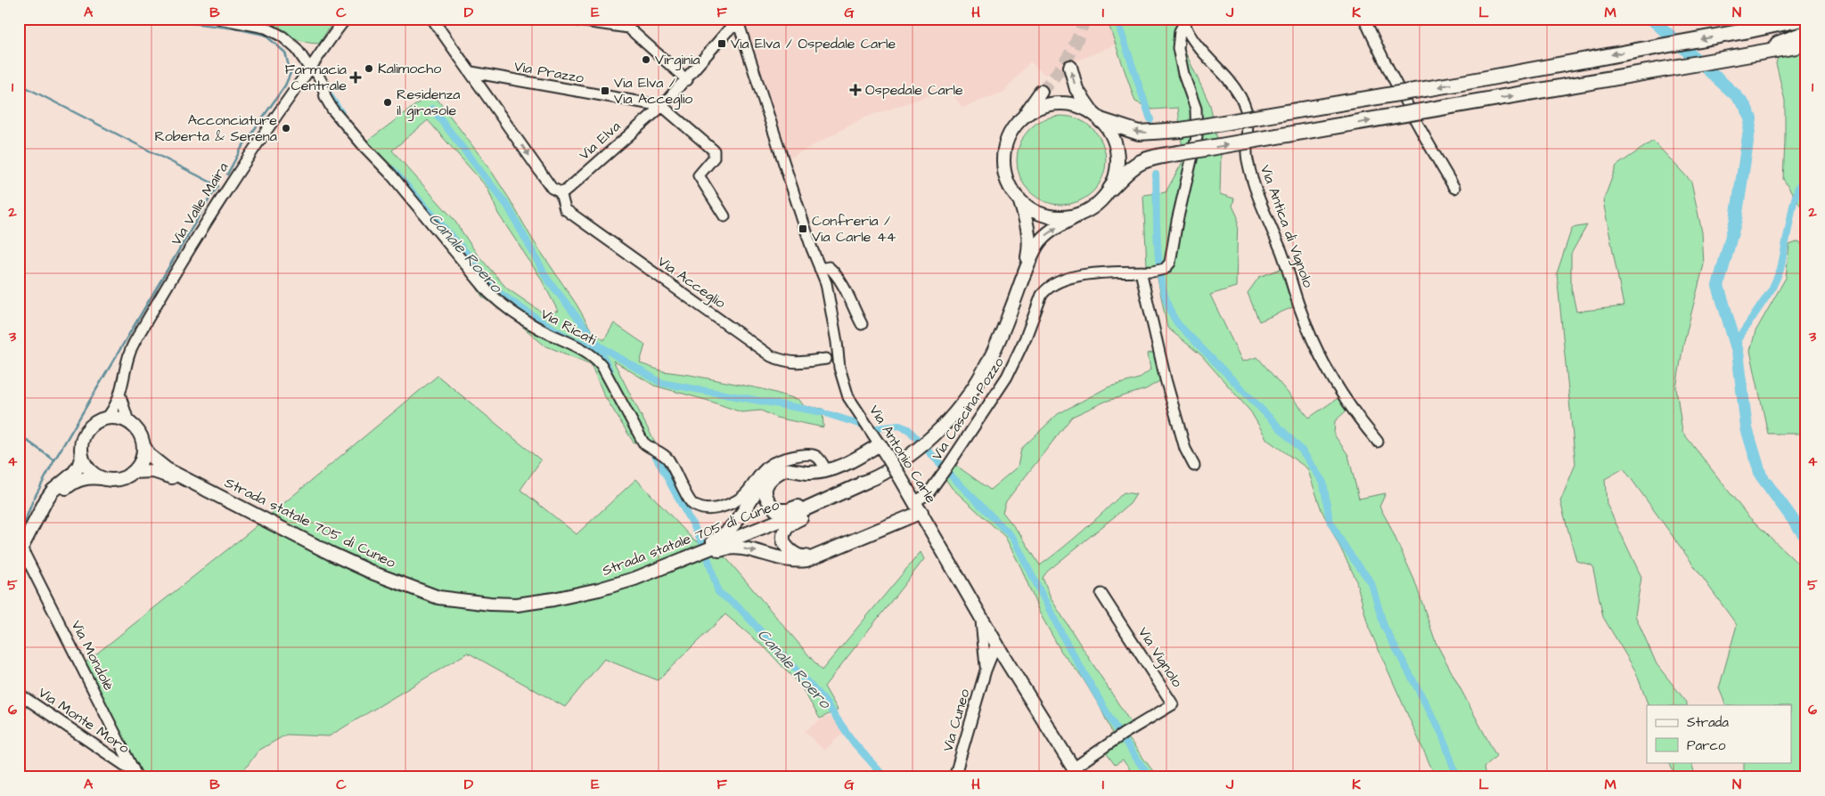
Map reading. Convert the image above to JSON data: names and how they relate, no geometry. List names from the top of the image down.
{
  "streets": {
    "main road": ["Via Antonio Carle", "Strada statale 705 di Cuneo", "Via Vignolo"],
    "street": [
      "Via Prazzo",
      "Via Elva",
      "Via Valle Maira",
      "Via Antica di Vignolo",
      "Via Acceglio",
      "Via Ricati",
      "Via Cascina Pozzo",
      "Via Mondolè",
      "Via Monte Moro",
      "Via Cuneo"
    ]
  },
  "crossings": [
    ["Via Prazzo", "Via Elva"],
    ["Via Prazzo", "Via Acceglio"],
    ["Via Elva", "Via Acceglio"],
    ["Via Elva", "Via Antonio Carle"],
    ["Via Valle Maira", "Via Ricati"],
    ["Via Valle Maira", "Strada statale 705 di Cuneo"],
    ["Via Antica di Vignolo", "Via Cascina Pozzo"],
    ["Via Cascina Pozzo", "Via Antonio Carle"],
    ["Via Antonio Carle", "Via Vignolo"],
    ["Via Antonio Carle", "Via Cuneo"],
    ["Via Mondolè", "Via Monte Moro"],
    ["Via Vignolo", "Via Cuneo"]
  ],
  "water": ["Canale Roero"],
  "places": {
    "transit": ["Via Elva / Ospedale Carle", "Via Elva / Via Acceglio", "Confreria / Via Carle 44"],
    "other": [
      "Virginia",
      "Kalimocho",
      "Residenza il girasole",
      "Acconciature Roberta & Serena"
    ],
    "health": ["Farmacia Centrale", "Ospedale Carle"]
  },
  "legend": ["Strada", "Parco"],
  "grid": {
    "columns": [
      "A",
      "B",
      "C",
      "D",
      "E",
      "F",
      "G",
      "H",
      "I",
      "J",
      "K",
      "L",
      "M",
      "N"
    ],
    "rows": [
      "1",
      "2",
      "3",
      "4",
      "5",
      "6"
    ]
  }
}
